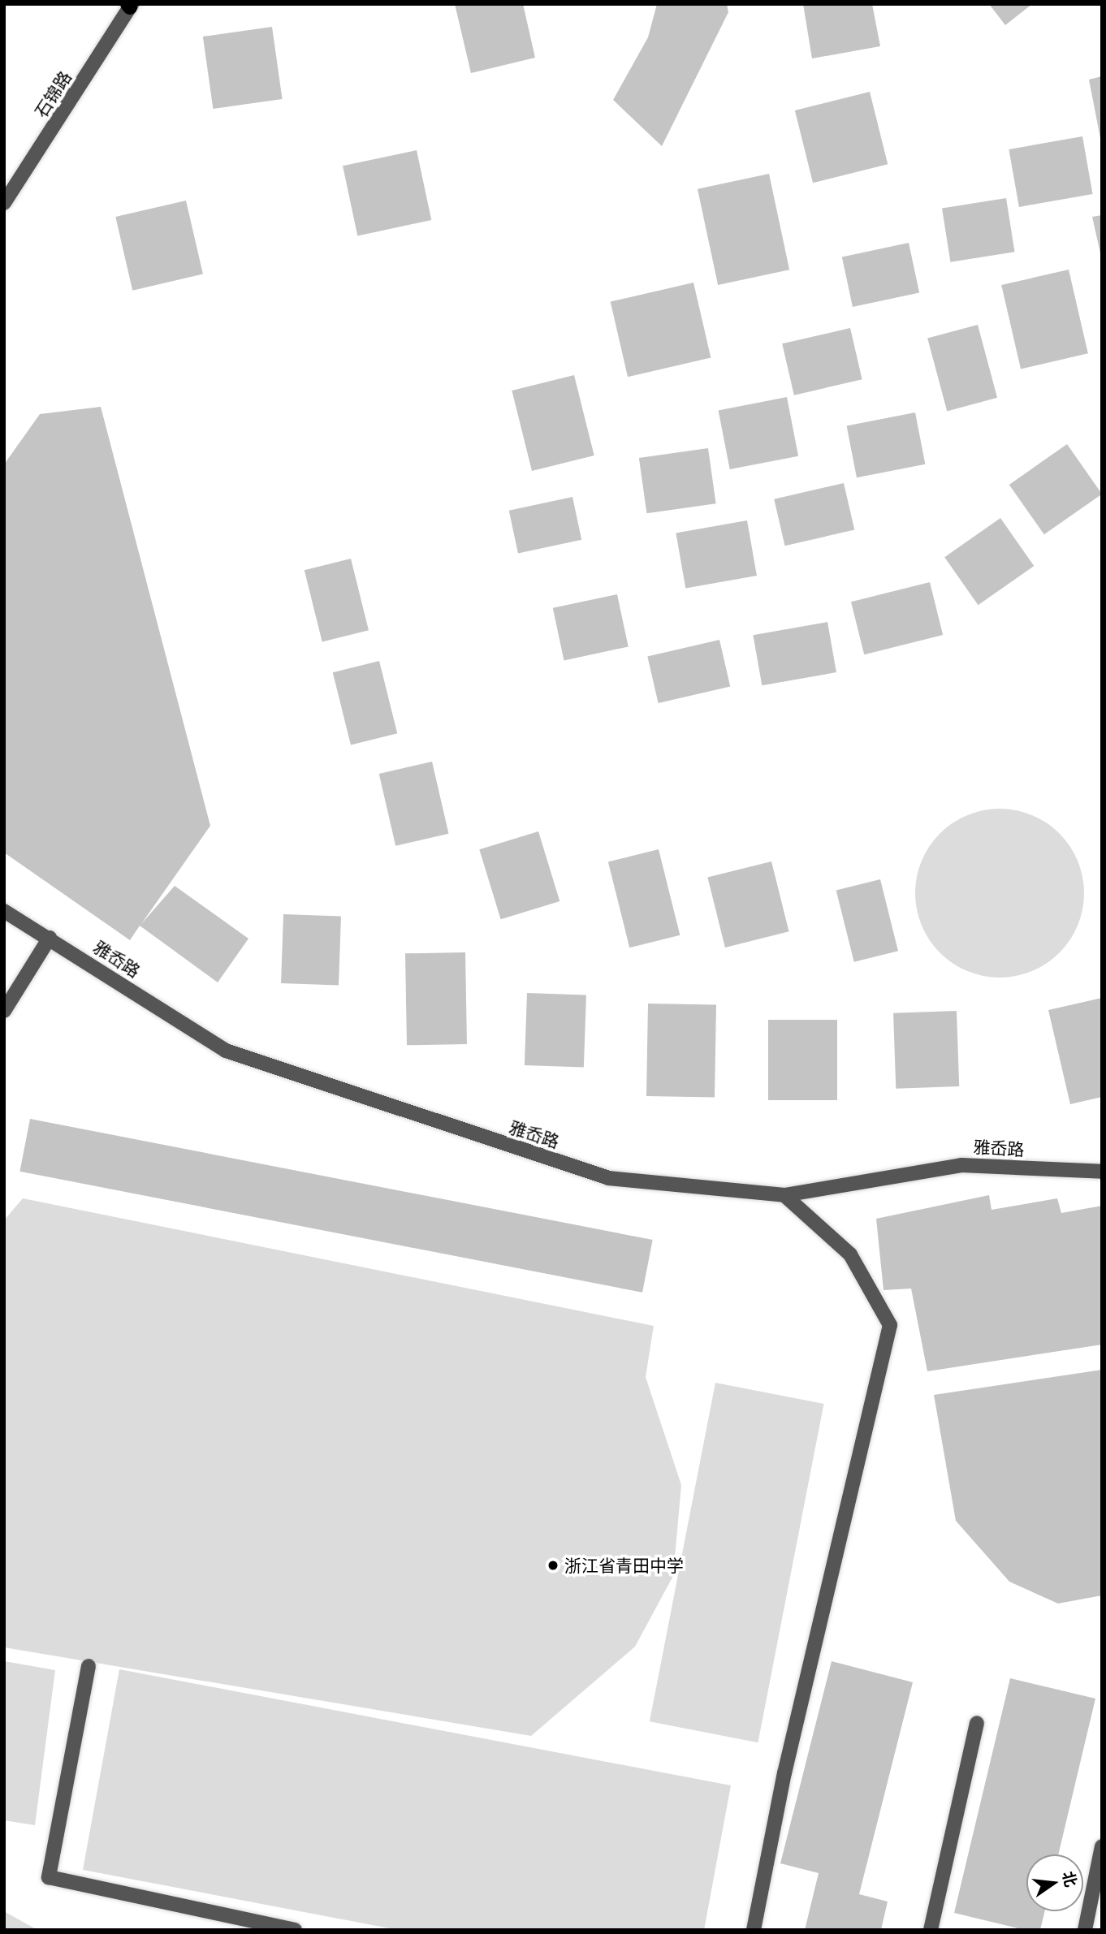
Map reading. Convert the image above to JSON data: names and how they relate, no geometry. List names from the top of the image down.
{
  "streets": {
    "street": ["石锦路", "雅岙路"]
  },
  "places": ["浙江省青田中学"],
  "north": "right"
}
